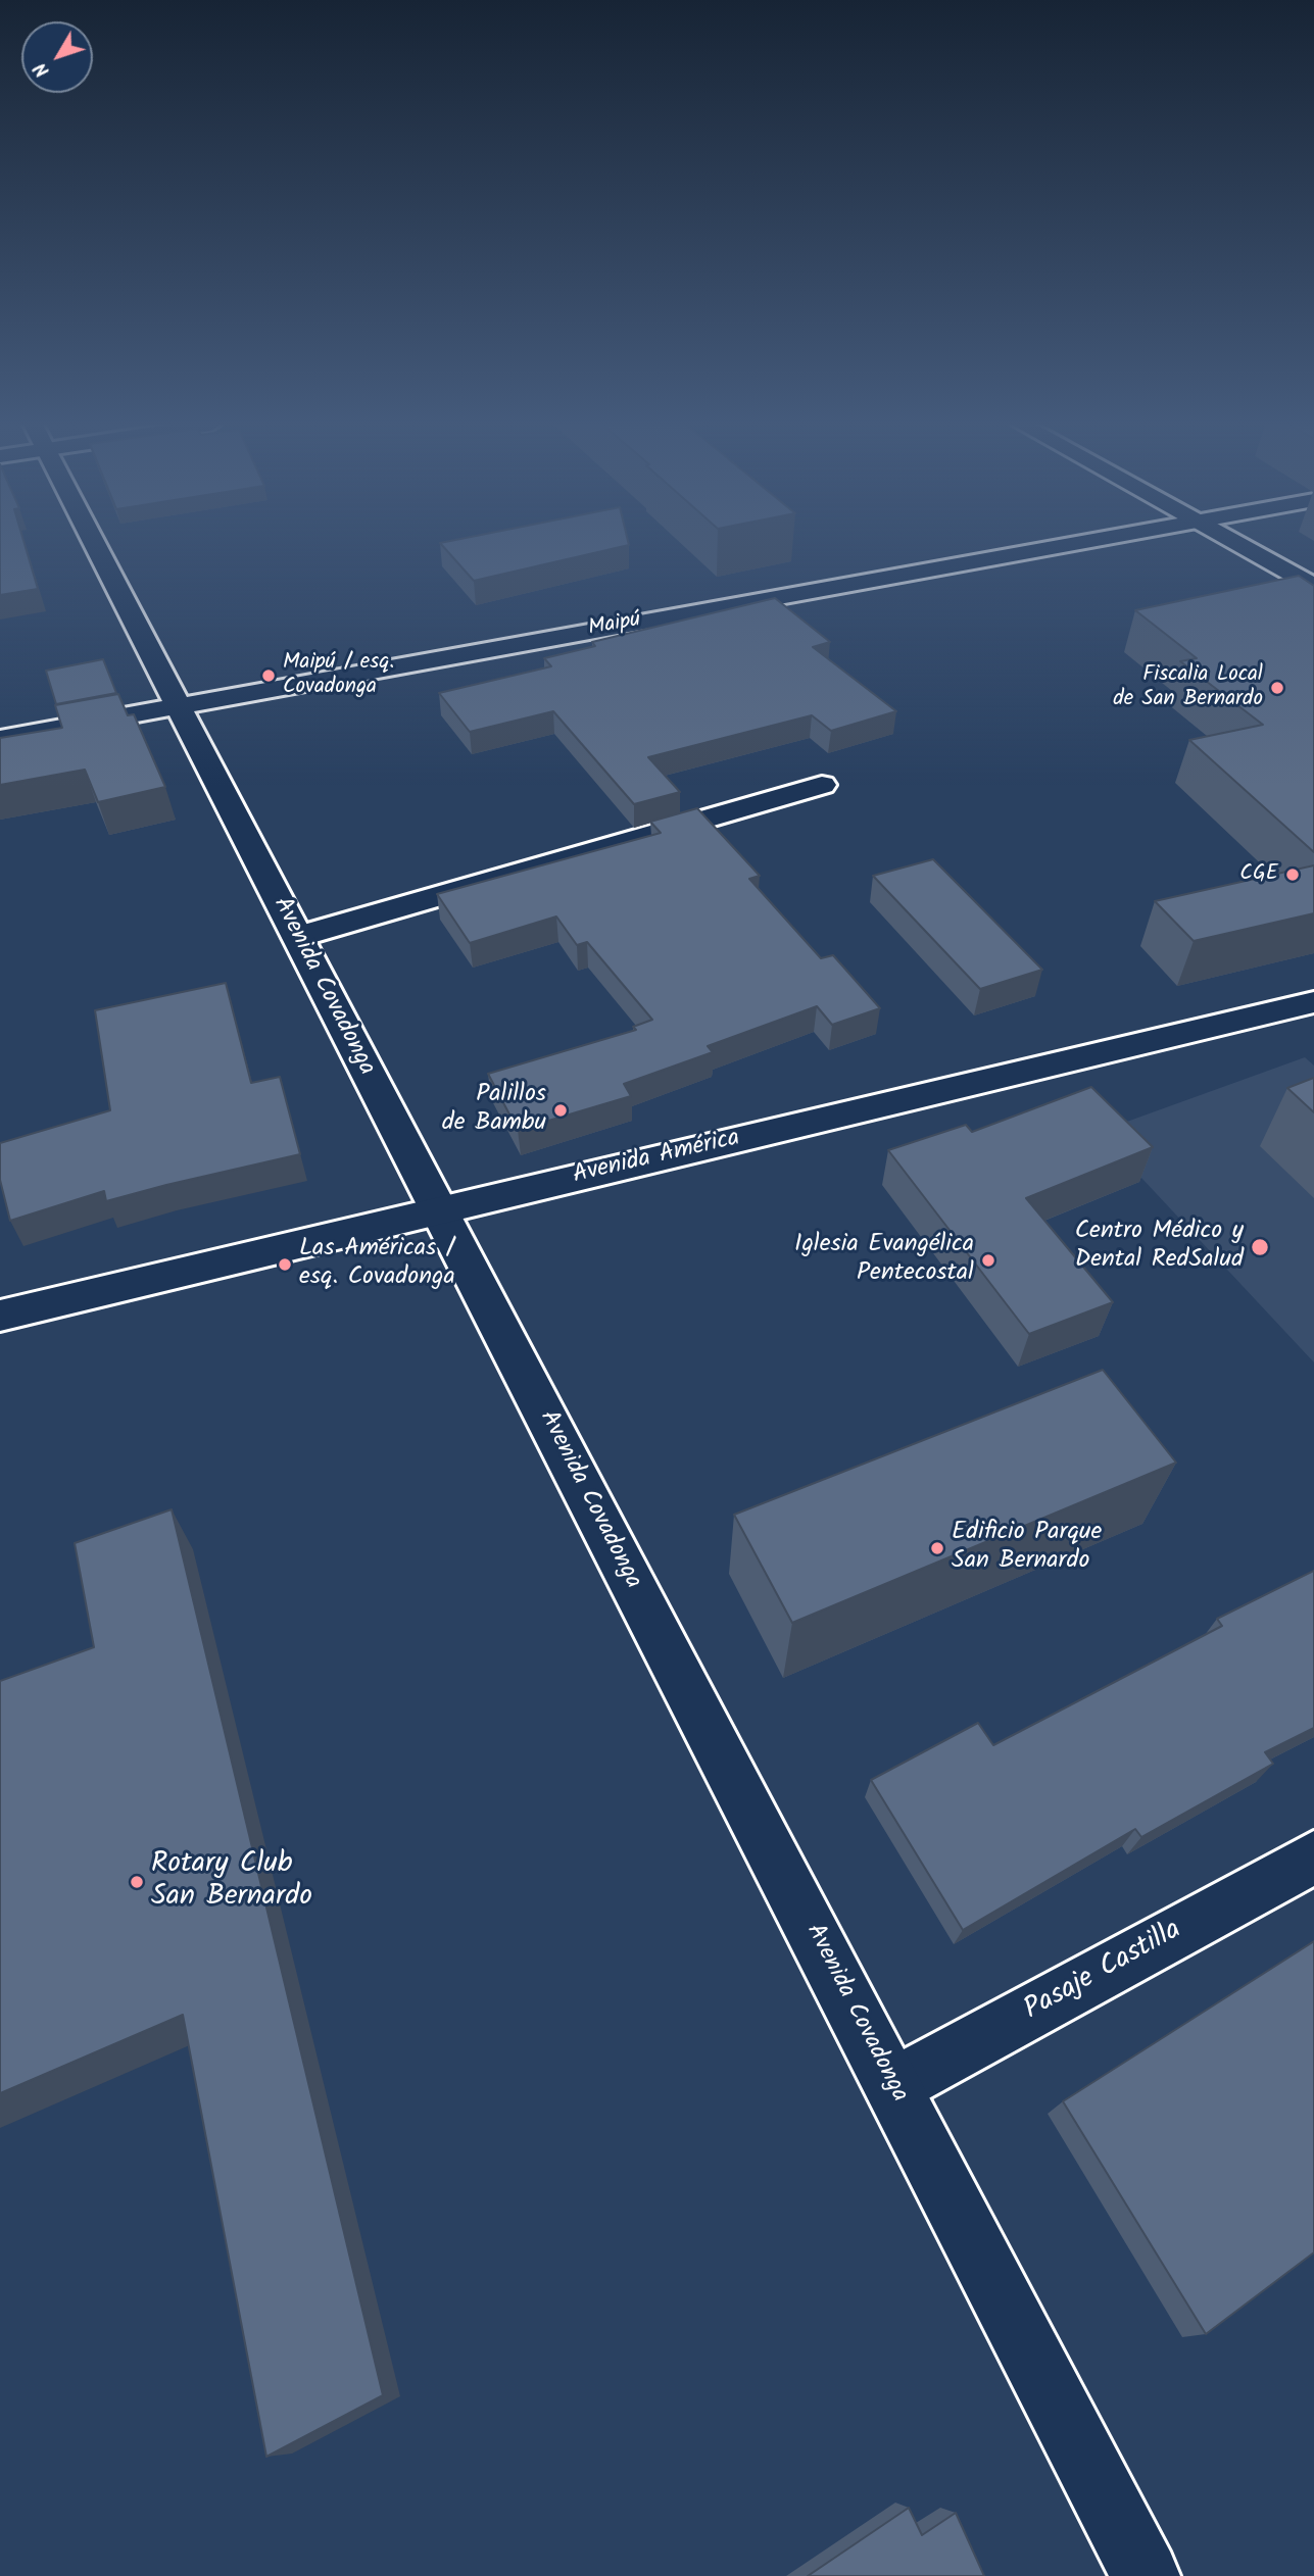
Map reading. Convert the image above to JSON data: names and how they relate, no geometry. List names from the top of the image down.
{
  "streets": {
    "street": [
      "Maipú",
      "Avenida Covadonga",
      "Avenida América",
      "Pasaje Castilla"
    ]
  },
  "crossings": [
    ["Maipú", "Avenida Covadonga"],
    ["Avenida Covadonga", "Avenida América"],
    ["Avenida Covadonga", "Pasaje Castilla"]
  ],
  "places": [
    "Maipú / esq. Covadonga",
    "Fiscalia Local de San Bernardo",
    "CGE",
    "Palillos de Bambu",
    "Centro Médico y Dental RedSalud",
    "Iglesia Evangélica Pentecostal",
    "Las Américas / esq. Covadonga",
    "Edificio Parque San Bernardo",
    "Rotary Club San Bernardo"
  ],
  "north": "bottom left"
}
